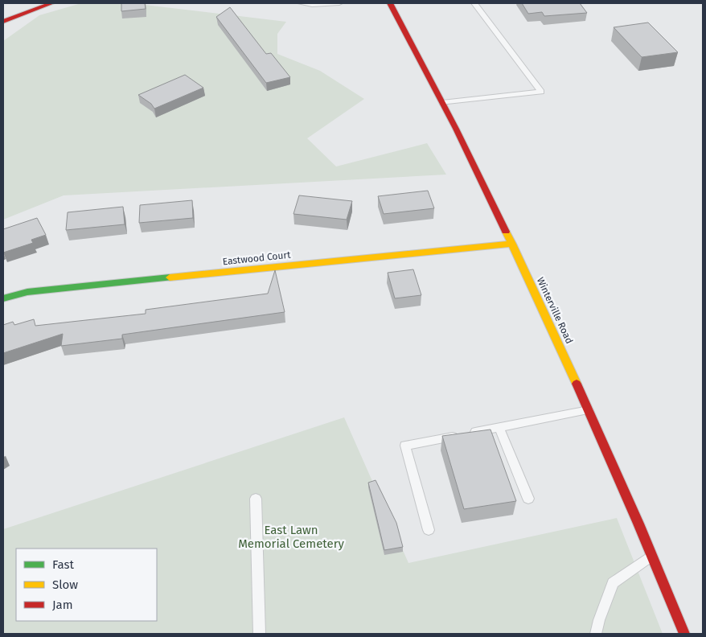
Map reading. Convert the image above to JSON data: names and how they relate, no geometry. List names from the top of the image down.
{
  "streets": {
    "street": ["Eastwood Court", "Winterville Road"]
  },
  "crossings": [
    ["Eastwood Court", "Winterville Road"]
  ],
  "parks": ["East Lawn Memorial Cemetery"],
  "legend": ["Fast", "Slow", "Jam"]
}
